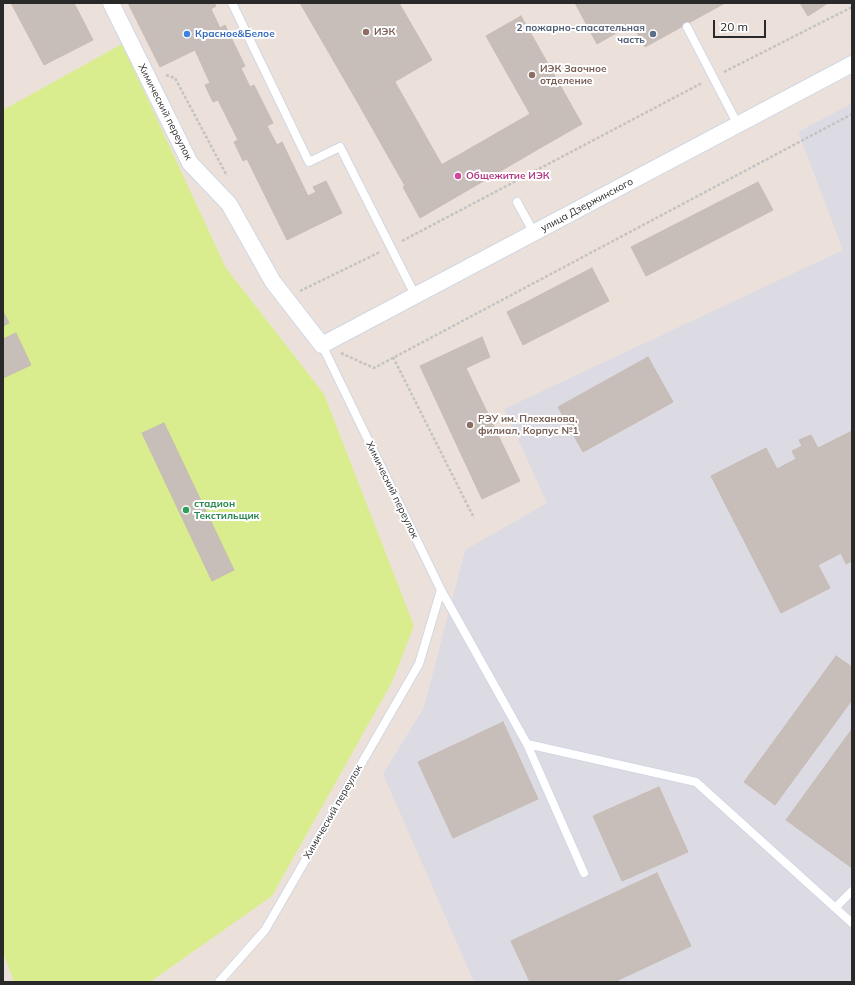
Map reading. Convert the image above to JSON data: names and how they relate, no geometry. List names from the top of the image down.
{
  "streets": {
    "street": ["Химический переулок", "улица Дзержинского"]
  },
  "crossings": [
    ["Химический переулок", "улица Дзержинского"]
  ],
  "places": [
    "ИЭК",
    "Красное&Белое",
    "2 пожарно-спасательная часть",
    "ИЭК Заочное отделение",
    "Общежитие ИЭК",
    "РЭУ им. Плеханова, филиал, Корпус №1",
    "стадион Текстильщик"
  ],
  "scale_bar": "20 m"
}
